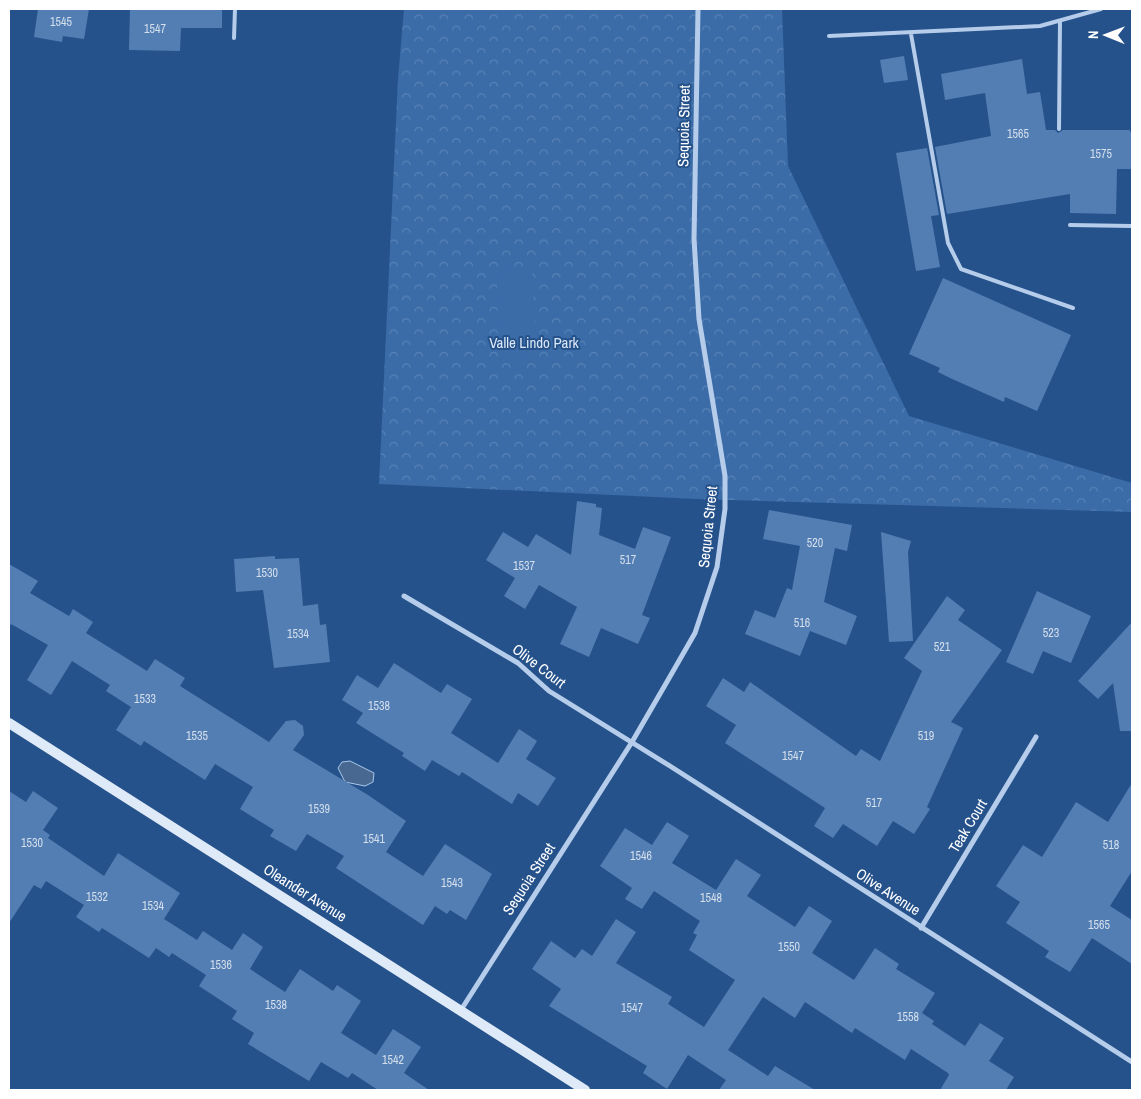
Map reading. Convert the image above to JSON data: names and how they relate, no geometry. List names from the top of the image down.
{
  "streets": {
    "street": [
      "Sequoia Street",
      "Olive Court",
      "Teak Court",
      "Olive Avenue",
      "Oleander Avenue"
    ]
  },
  "crossings": [
    ["Sequoia Street", "Olive Court"],
    ["Sequoia Street", "Olive Avenue"],
    ["Sequoia Street", "Oleander Avenue"],
    ["Olive Court", "Olive Avenue"],
    ["Teak Court", "Olive Avenue"]
  ],
  "parks": ["Valle Lindo Park"],
  "house_numbers": [
    "1545",
    "1547",
    "1565",
    "1575",
    "520",
    "517",
    "1537",
    "1530",
    "516",
    "523",
    "1534",
    "521",
    "1533",
    "1538",
    "1535",
    "519",
    "1547",
    "517",
    "1539",
    "1541",
    "1530",
    "518",
    "1546",
    "1543",
    "1532",
    "1548",
    "1534",
    "1565",
    "1550",
    "1536",
    "1538",
    "1547",
    "1558",
    "1542"
  ],
  "north": "left"
}
